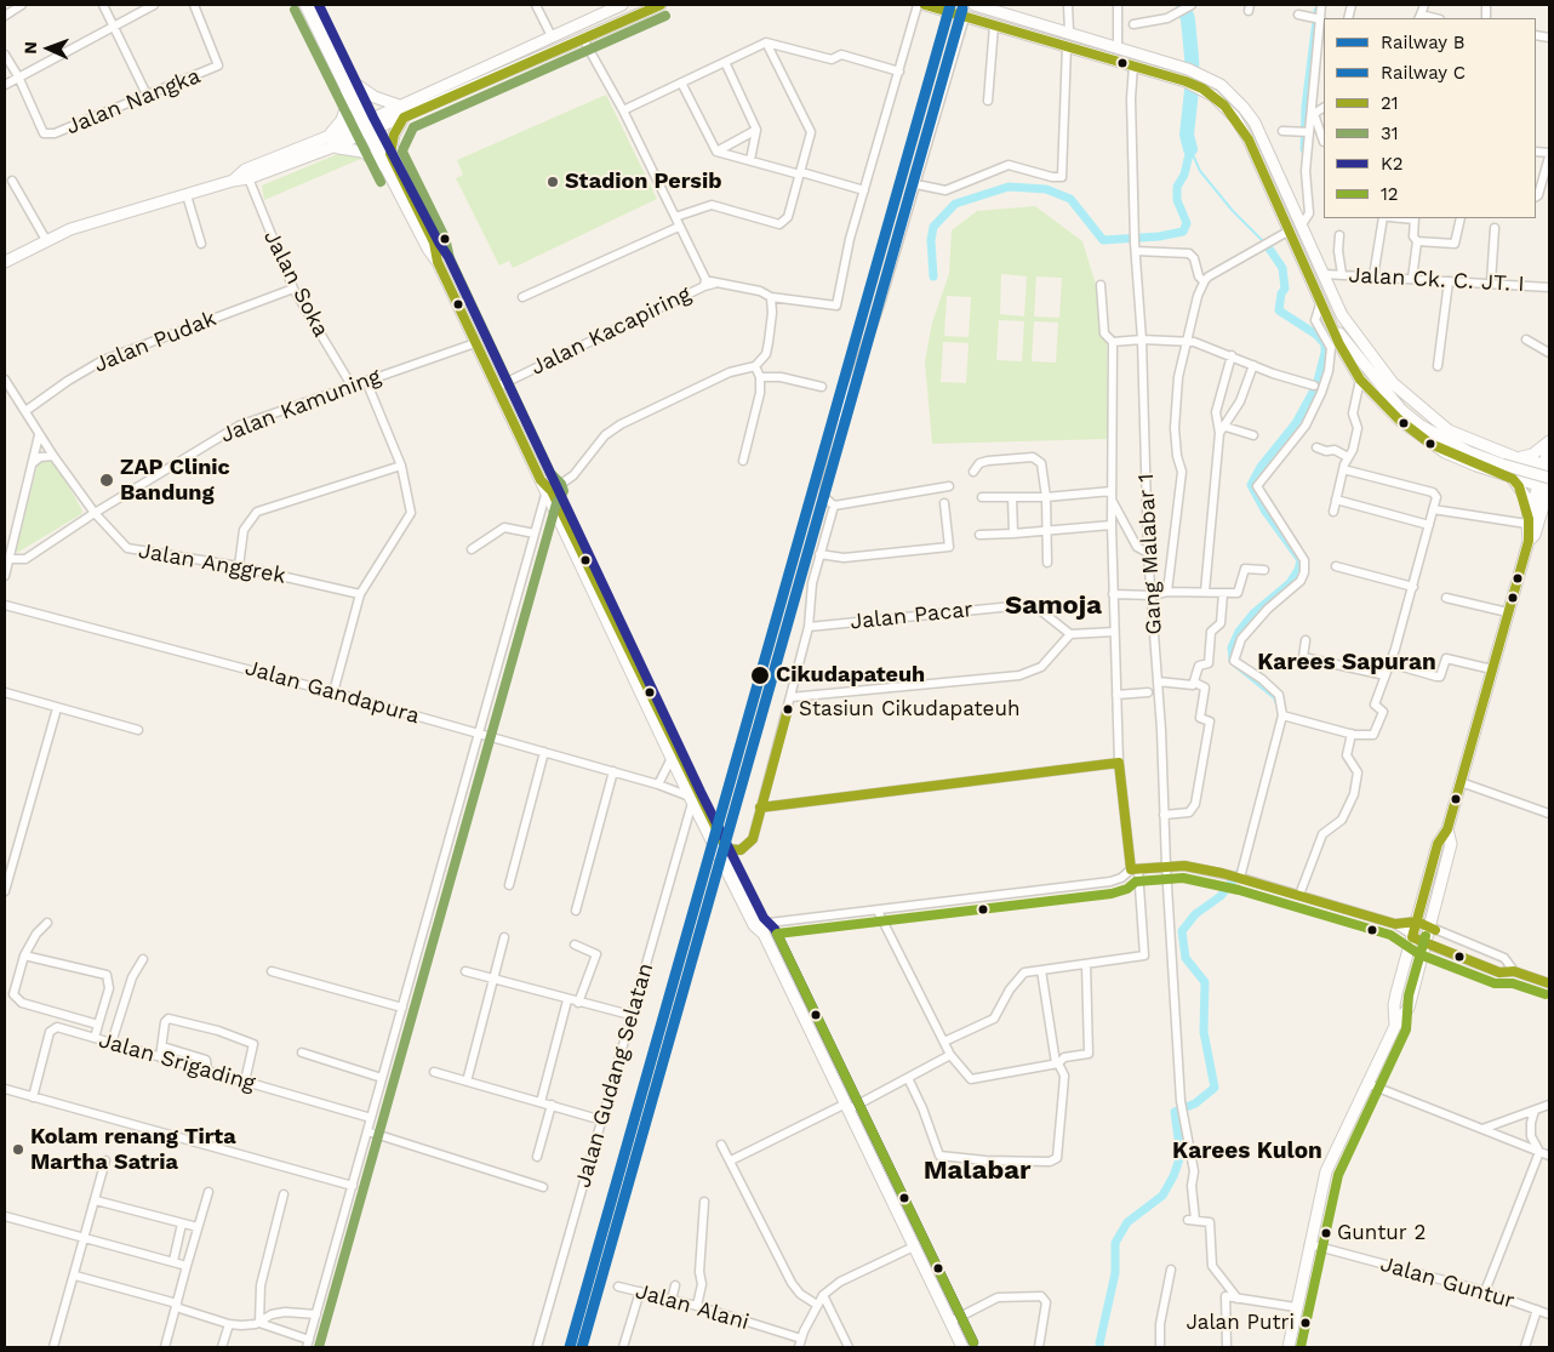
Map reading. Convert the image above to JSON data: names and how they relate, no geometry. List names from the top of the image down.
{
  "streets": {
    "street": [
      "Jalan Nangka",
      "Jalan Ck. C. JT. I",
      "Jalan Soka",
      "Jalan Kacapiring",
      "Jalan Pudak",
      "Jalan Kamuning",
      "Gang Malabar 1",
      "Jalan Anggrek",
      "Jalan Pacar",
      "Jalan Gandapura",
      "Jalan Srigading",
      "Jalan Gudang Selatan",
      "Jalan Guntur",
      "Jalan Alani"
    ]
  },
  "crossings": [
    ["Jalan Soka", "Jalan Pudak"],
    ["Jalan Soka", "Jalan Kamuning"],
    ["Jalan Pudak", "Jalan Anggrek"],
    ["Jalan Kamuning", "Jalan Anggrek"],
    ["Jalan Gandapura", "Jalan Gudang Selatan"]
  ],
  "districts": [
    "Samoja",
    "Karees Sapuran",
    "Karees Kulon",
    "Malabar"
  ],
  "places": [
    "Stadion Persib",
    "ZAP Clinic Bandung",
    "Cikudapateuh",
    "Stasiun Cikudapateuh",
    "Kolam renang Tirta Martha Satria",
    "Guntur 2",
    "Jalan Putri"
  ],
  "lines": [
    "rail line B",
    "transit line 21",
    "transit line K2",
    "rail line C",
    "transit line 31",
    "transit line 12"
  ],
  "legend": [
    "Railway B",
    "Railway C",
    "21",
    "31",
    "K2",
    "12"
  ],
  "north": "left"
}
